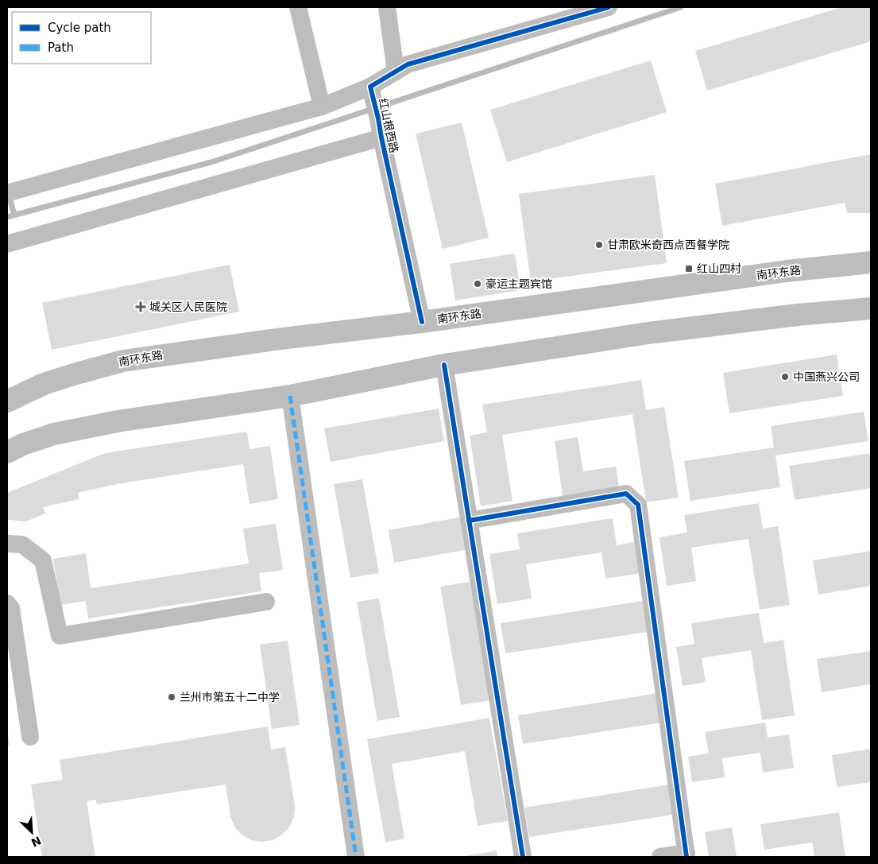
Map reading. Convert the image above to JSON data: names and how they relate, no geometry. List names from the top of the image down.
{
  "streets": {
    "highway": ["南环东路"],
    "street": ["红山根西路"]
  },
  "crossings": [
    ["红山根西路", "南环东路"]
  ],
  "places": {
    "other": [
      "甘肃欧米奇西点西餐学院",
      "豪运主题宾馆",
      "中国燕兴公司",
      "兰州市第五十二中学"
    ],
    "transit": ["红山四村"],
    "health": ["城关区人民医院"]
  },
  "legend": ["Cycle path", "Path"],
  "north": "bottom right"
}
